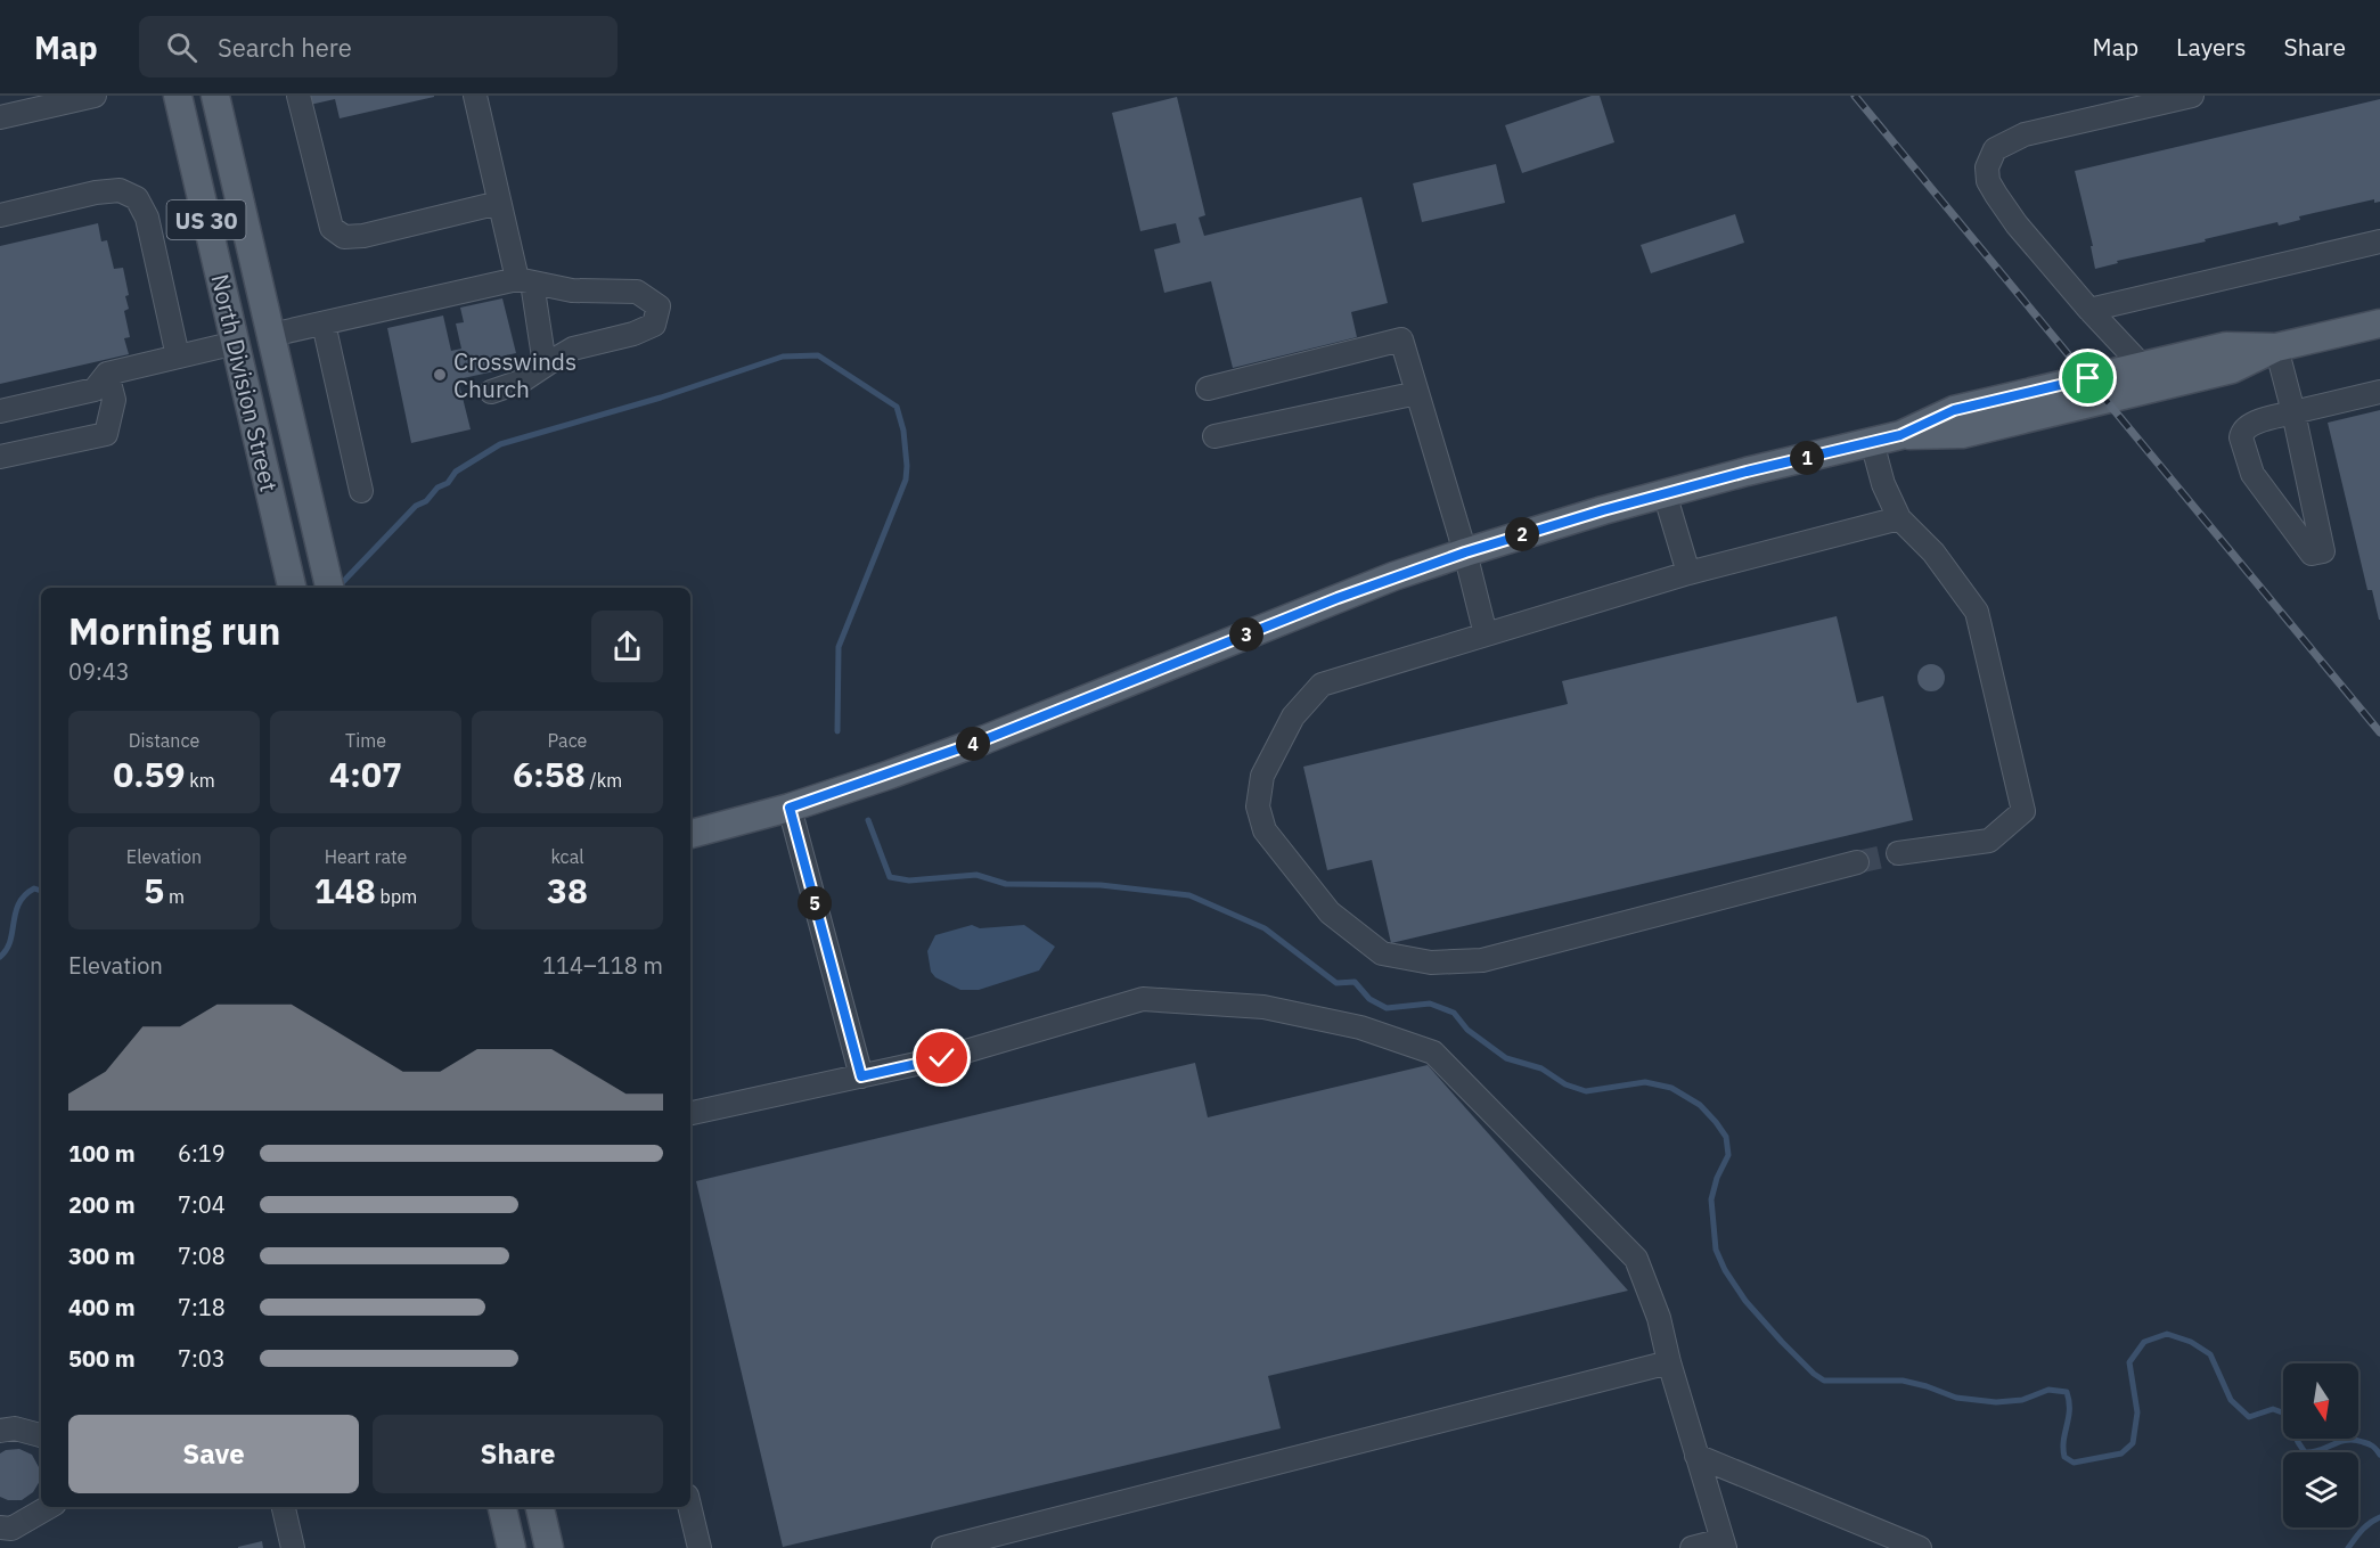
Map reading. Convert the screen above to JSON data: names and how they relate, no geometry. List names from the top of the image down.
{
  "streets": {
    "main road": ["US 30", "North Division Street"]
  },
  "places": ["Crosswinds Church"],
  "north": "bottom",
  "page": {
    "header": "Map",
    "search": "Search here",
    "nav": ["Map", "Layers", "Share"],
    "pins": [
      "1",
      "2",
      "3",
      "4",
      "5"
    ],
    "heading": ["Morning run", "09:43"],
    "stats": [
      ["Distance", "0.59 km"],
      ["Time", "4:07"],
      ["Pace", "6:58 /km"],
      ["Elevation", "5 m"],
      ["Heart rate", "148 bpm"],
      ["kcal", "38"]
    ],
    "chart": ["Elevation", "114–118 m"],
    "list": [
      {
        "name": "100 m",
        "note": "6:19"
      },
      {
        "name": "200 m",
        "note": "7:04"
      },
      {
        "name": "300 m",
        "note": "7:08"
      },
      {
        "name": "400 m",
        "note": "7:18"
      },
      {
        "name": "500 m",
        "note": "7:03"
      }
    ],
    "buttons": ["Save", "Share"]
  }
}
